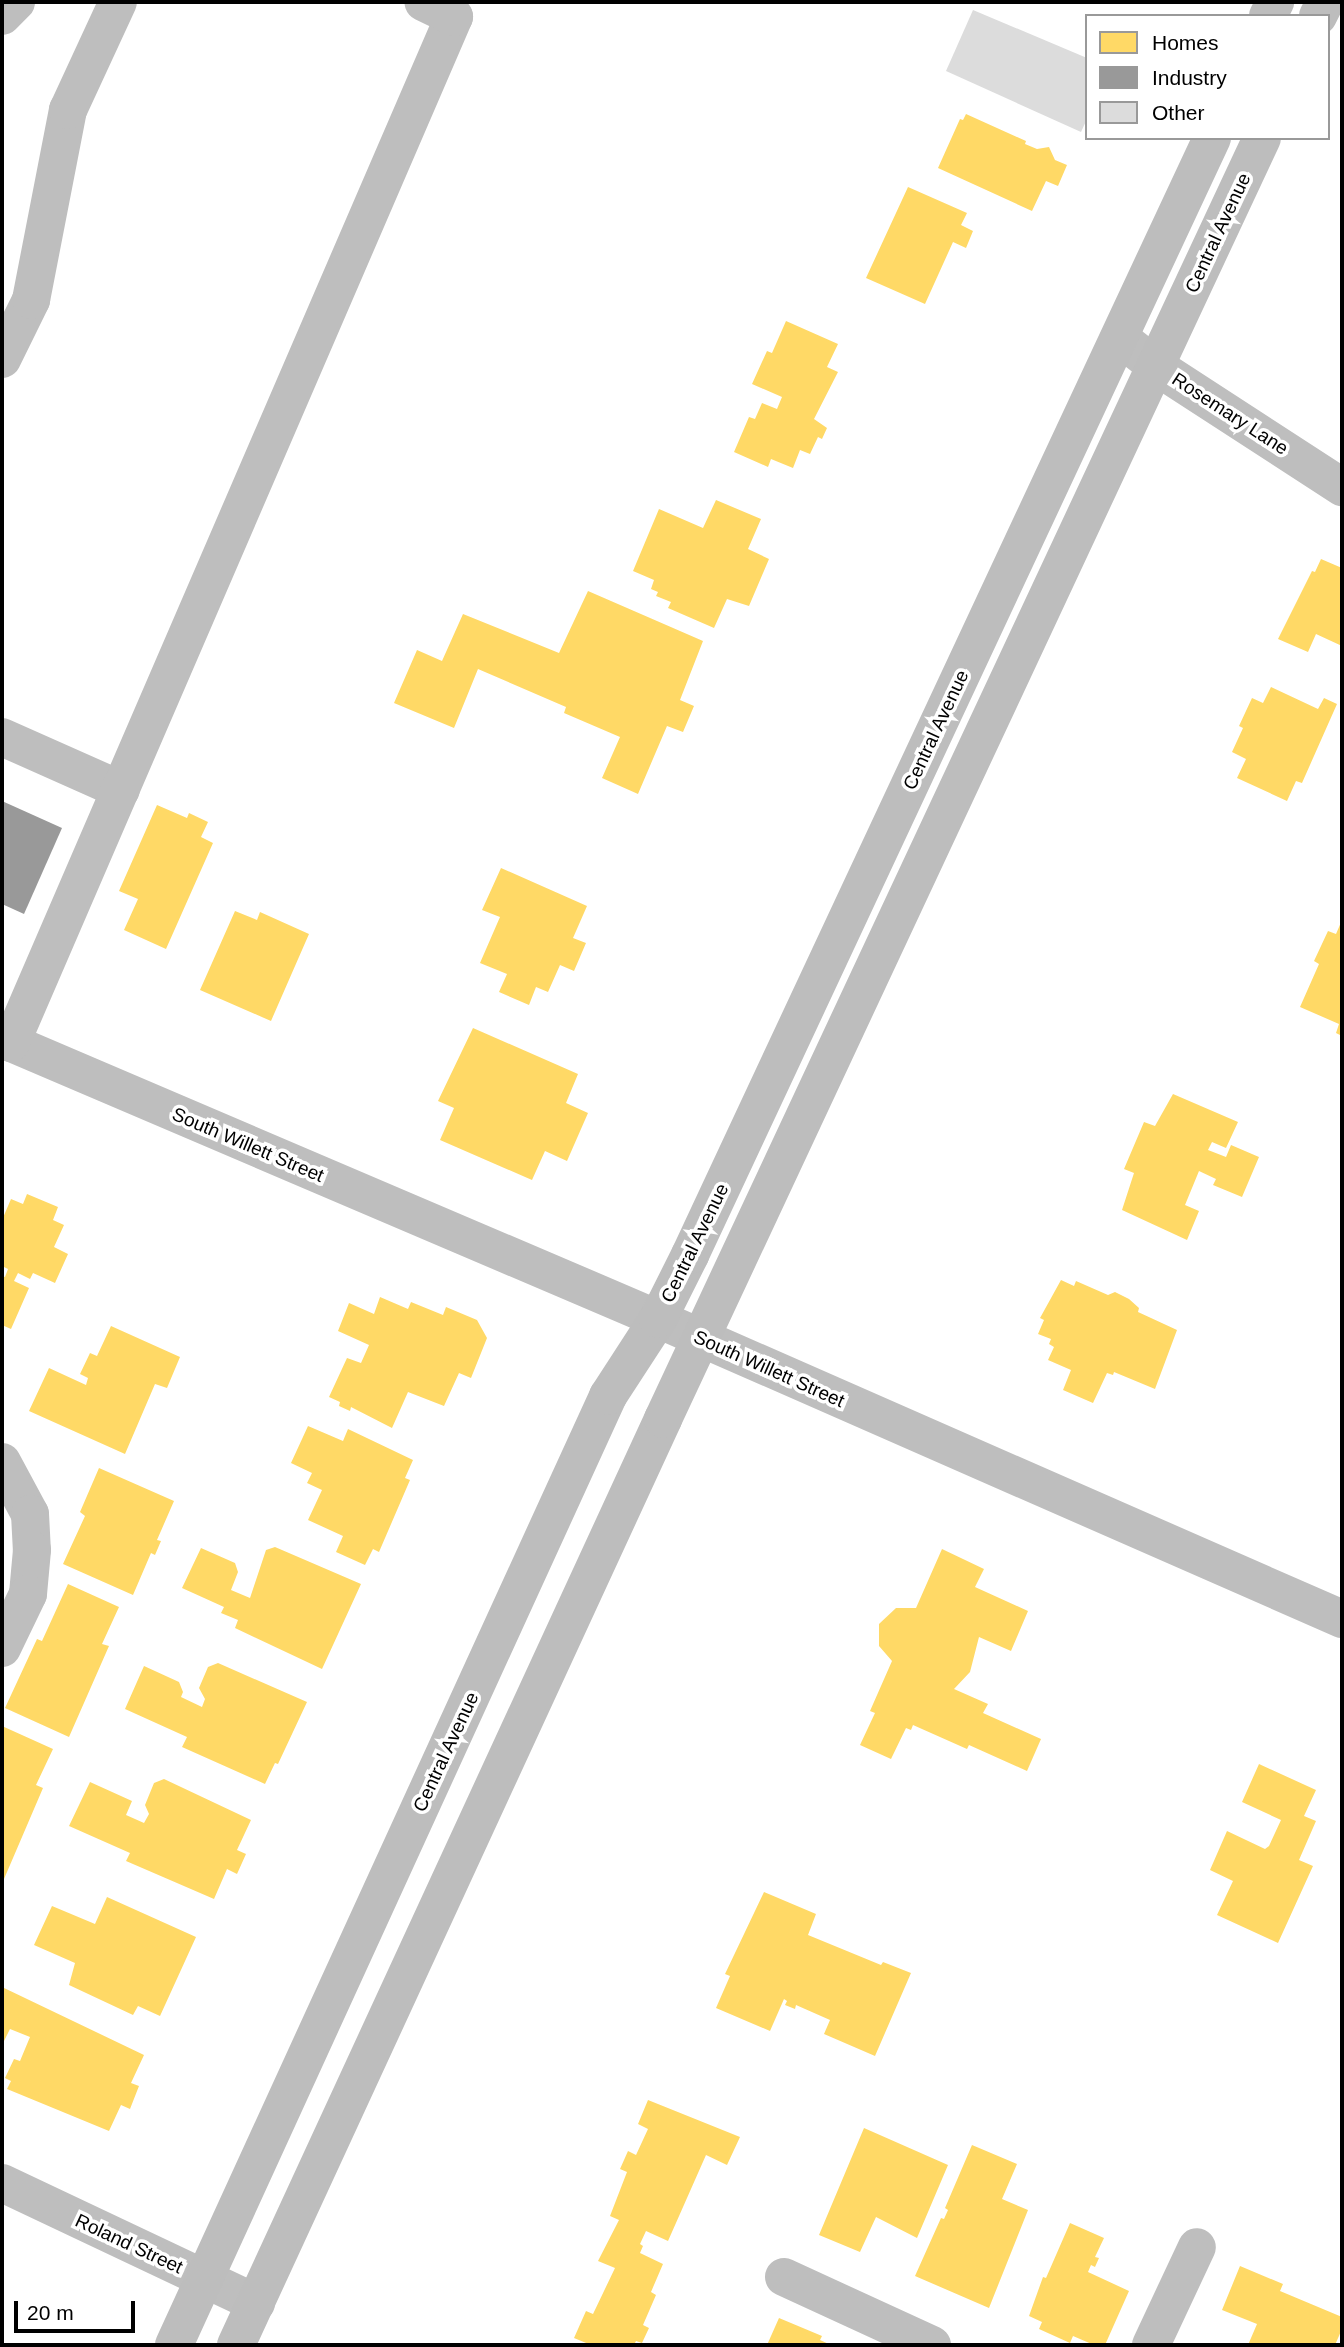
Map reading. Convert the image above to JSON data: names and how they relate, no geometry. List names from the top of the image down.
{
  "streets": {
    "main road": ["Central Avenue"],
    "street": ["Rosemary Lane", "South Willett Street", "Roland Street"]
  },
  "crossings": [
    ["Central Avenue", "Rosemary Lane"],
    ["Central Avenue", "South Willett Street"],
    ["Central Avenue", "Roland Street"]
  ],
  "legend": ["Homes", "Industry", "Other"],
  "scale_bar": "20 m"
}
